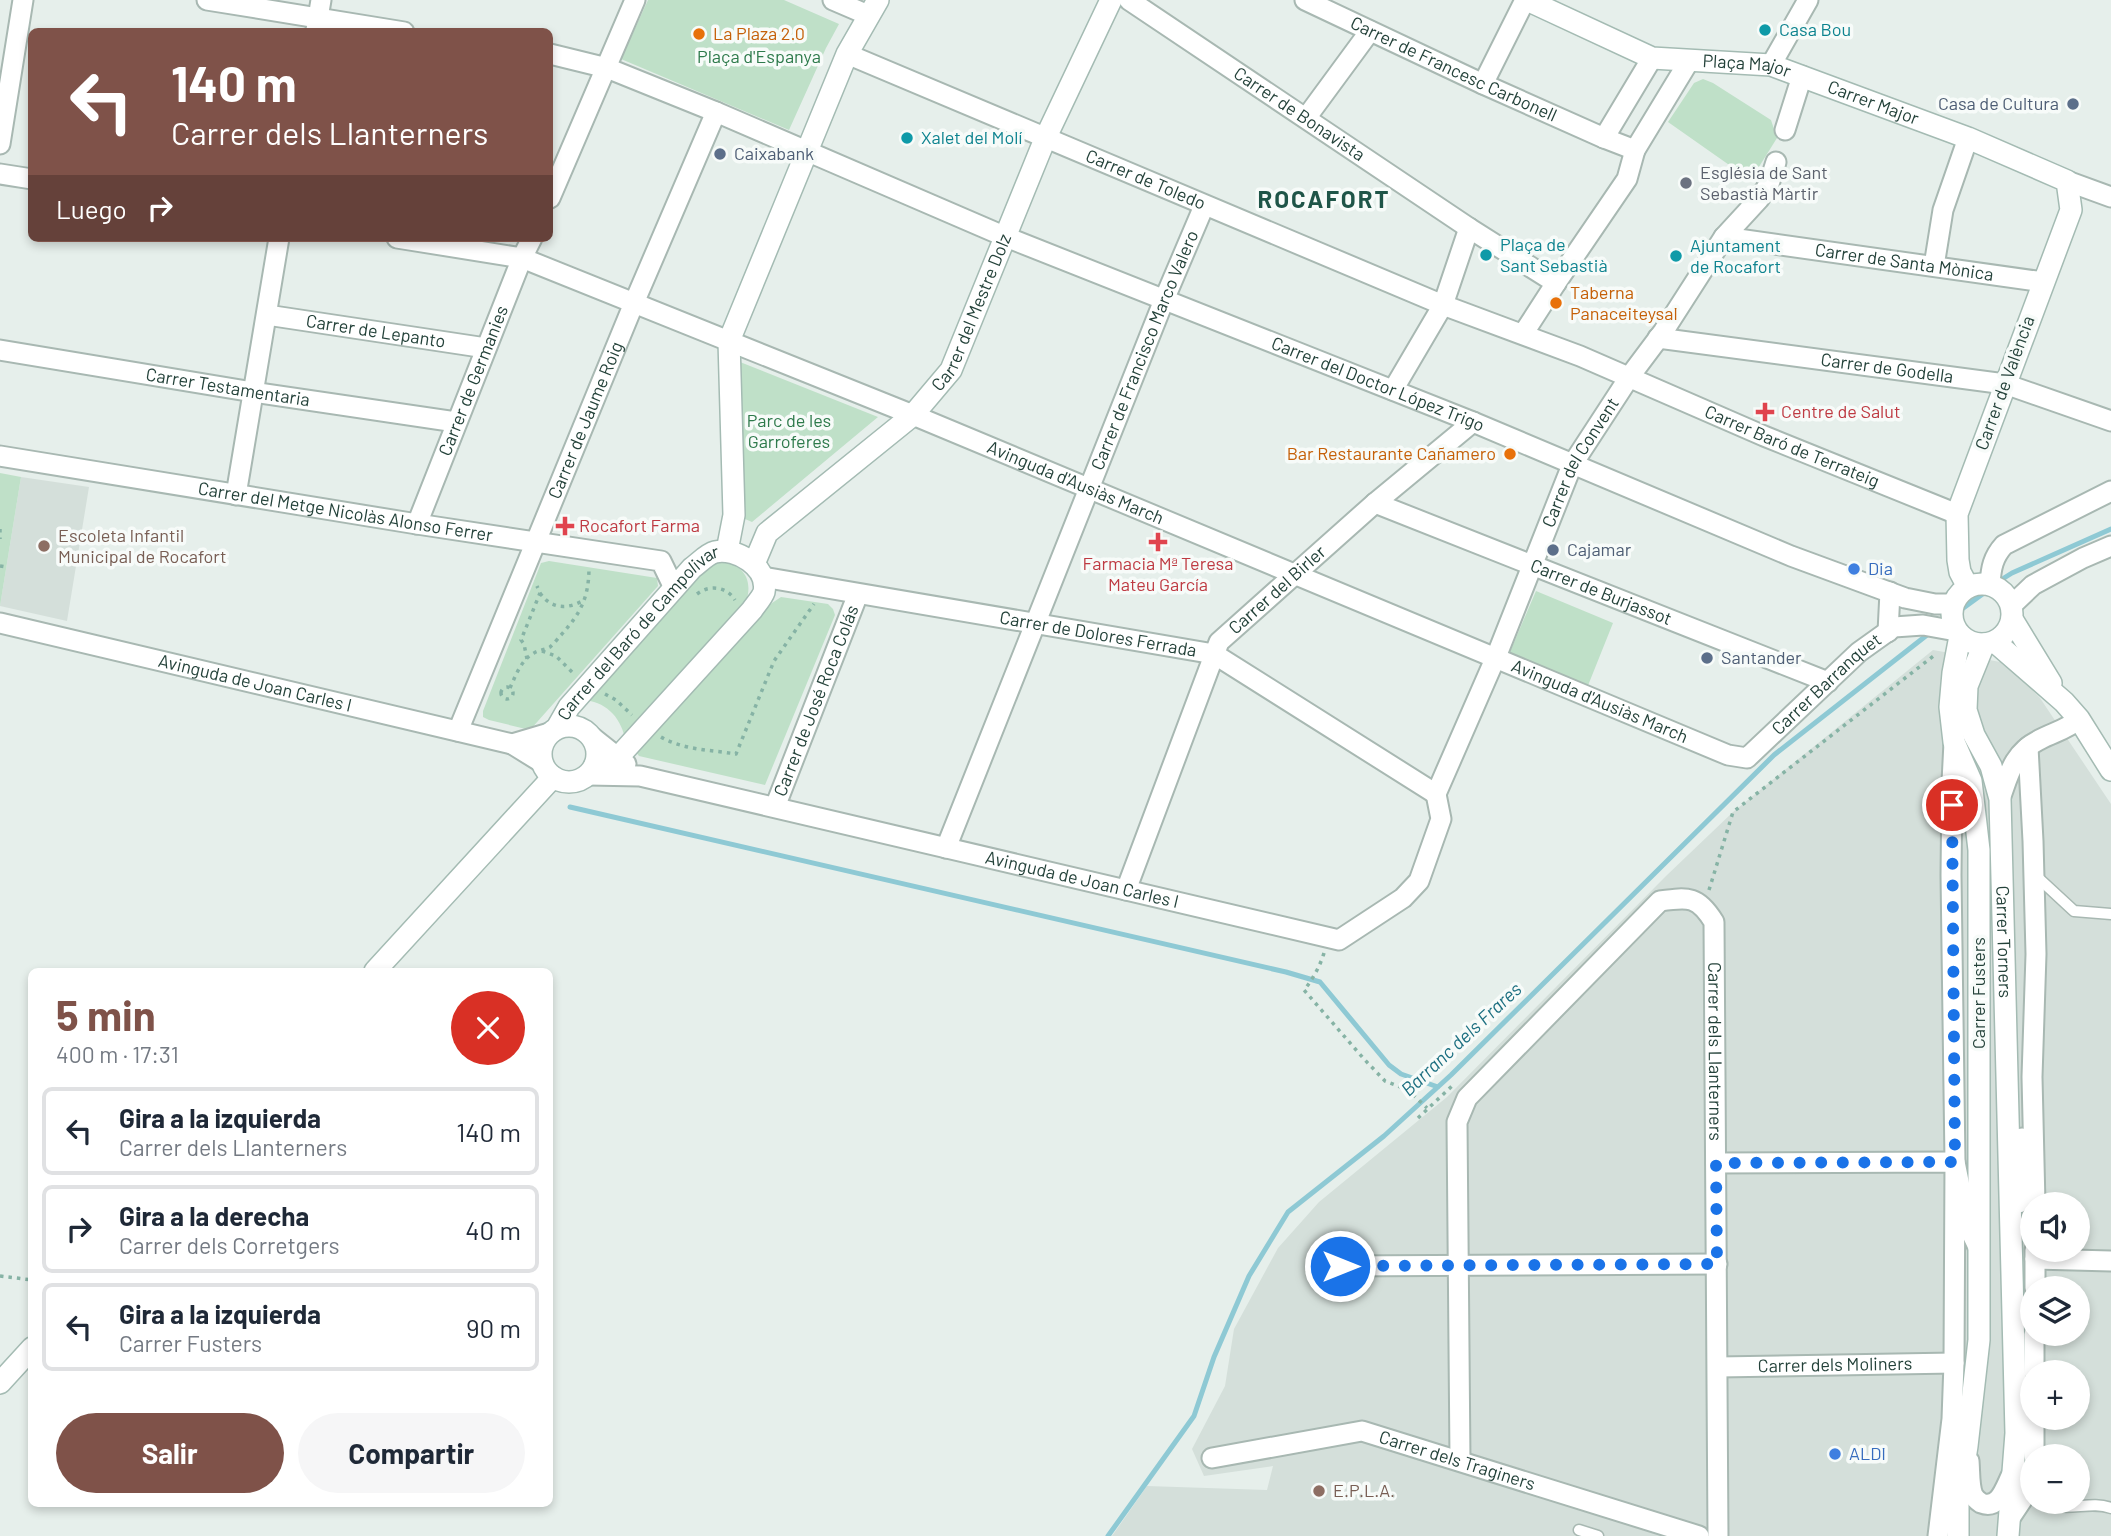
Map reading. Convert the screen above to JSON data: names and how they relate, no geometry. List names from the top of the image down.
{
  "streets": {
    "street": [
      "Plaça Major",
      "Carrer de Francesc Carbonell",
      "Carrer Major",
      "Carrer de Bonavista",
      "Carrer de Toledo",
      "Carrer de Santa Mònica",
      "Carrer del Mestre Dolz",
      "Carrer de Lepanto",
      "Carrer de Francisco Marco Valero",
      "Carrer de Godella",
      "Carrer de Germanies",
      "Carrer de València",
      "Carrer del Doctor López Trigo",
      "Carrer Testamentaria",
      "Carrer de Jaume Roig",
      "Carrer Baró de Terrateig",
      "Carrer del Convent",
      "Avinguda d'Ausiàs March",
      "Carrer del Metge Nicolàs Alonso Ferrer",
      "Carrer del Birler",
      "Carrer de Burjassot",
      "Carrer de Dolores Ferrada",
      "Carrer del Baró de Campolivar",
      "Avinguda de Joan Carles I",
      "Carrer Barranquet",
      "Carrer de José Roca Colás",
      "Carrer Torners",
      "Carrer Fusters",
      "Carrer dels Llanterners",
      "Carrer dels Moliners",
      "Carrer dels Traginers"
    ]
  },
  "crossings": [
    ["Plaça Major", "Carrer Major"],
    ["Carrer Major", "Carrer de València"],
    ["Carrer de Toledo", "Carrer del Mestre Dolz"],
    ["Carrer de Toledo", "Carrer de Francisco Marco Valero"],
    ["Carrer de Santa Mònica", "Carrer de València"],
    ["Carrer de Santa Mònica", "Carrer del Convent"],
    ["Carrer del Mestre Dolz", "Carrer del Doctor López Trigo"],
    ["Carrer del Mestre Dolz", "Avinguda d'Ausiàs March"],
    ["Carrer del Mestre Dolz", "Carrer de Dolores Ferrada"],
    ["Carrer del Mestre Dolz", "Carrer del Baró de Campolivar"],
    ["Carrer de Lepanto", "Carrer de Germanies"],
    ["Carrer de Francisco Marco Valero", "Carrer del Doctor López Trigo"],
    ["Carrer de Francisco Marco Valero", "Avinguda d'Ausiàs March"],
    ["Carrer de Francisco Marco Valero", "Carrer de Dolores Ferrada"],
    ["Carrer de Francisco Marco Valero", "Avinguda de Joan Carles I"],
    ["Carrer de Godella", "Carrer de València"],
    ["Carrer de Godella", "Carrer del Convent"],
    ["Carrer de Germanies", "Carrer Testamentaria"],
    ["Carrer de Germanies", "Avinguda d'Ausiàs March"],
    ["Carrer de Germanies", "Carrer del Metge Nicolàs Alonso Ferrer"],
    ["Carrer de València", "Carrer del Doctor López Trigo"],
    ["Carrer de València", "Carrer Baró de Terrateig"],
    ["Carrer de València", "Carrer Barranquet"],
    ["Carrer de València", "Carrer Torners"],
    ["Carrer de València", "Carrer Fusters"],
    ["Carrer del Doctor López Trigo", "Carrer del Convent"],
    ["Carrer del Doctor López Trigo", "Carrer del Birler"],
    ["Carrer del Doctor López Trigo", "Carrer del Baró de Campolivar"],
    ["Carrer del Doctor López Trigo", "Carrer Barranquet"],
    ["Carrer del Doctor López Trigo", "Carrer Torners"],
    ["Carrer del Doctor López Trigo", "Carrer Fusters"],
    ["Carrer de Jaume Roig", "Avinguda d'Ausiàs March"],
    ["Carrer de Jaume Roig", "Carrer del Metge Nicolàs Alonso Ferrer"],
    ["Carrer de Jaume Roig", "Avinguda de Joan Carles I"],
    ["Carrer Baró de Terrateig", "Carrer del Convent"],
    ["Carrer del Convent", "Avinguda d'Ausiàs March"],
    ["Carrer del Convent", "Carrer de Burjassot"],
    ["Carrer del Convent", "Carrer de Dolores Ferrada"],
    ["Avinguda d'Ausiàs March", "Carrer del Birler"],
    ["Avinguda d'Ausiàs March", "Carrer del Baró de Campolivar"],
    ["Avinguda d'Ausiàs March", "Carrer Barranquet"],
    ["Carrer del Metge Nicolàs Alonso Ferrer", "Carrer del Baró de Campolivar"],
    ["Carrer del Birler", "Carrer de Burjassot"],
    ["Carrer del Birler", "Carrer de Dolores Ferrada"],
    ["Carrer del Birler", "Avinguda de Joan Carles I"],
    ["Carrer de Burjassot", "Carrer Barranquet"],
    ["Carrer de Dolores Ferrada", "Carrer del Baró de Campolivar"],
    ["Carrer de Dolores Ferrada", "Carrer de José Roca Colás"],
    ["Carrer del Baró de Campolivar", "Avinguda de Joan Carles I"],
    ["Avinguda de Joan Carles I", "Carrer de José Roca Colás"],
    ["Carrer Barranquet", "Carrer Torners"],
    ["Carrer Barranquet", "Carrer Fusters"],
    ["Carrer Torners", "Carrer Fusters"],
    ["Carrer Fusters", "Carrer dels Moliners"],
    ["Carrer dels Llanterners", "Carrer dels Moliners"]
  ],
  "districts": ["ROCAFORT"],
  "water": ["Barranc dels Frares"],
  "parks": ["Plaça d'Espanya", "Parc de les Garroferes"],
  "places": {
    "other": [
      "Casa Bou",
      "La Plaza 2.0",
      "Casa de Cultura",
      "Xalet del Molí",
      "Caixabank",
      "Església de Sant Sebastià Màrtir",
      "Plaça de Sant Sebastià",
      "Ajuntament de Rocafort",
      "Taberna Panaceiteysal",
      "Bar Restaurante Cañamero",
      "Escoleta Infantil Municipal de Rocafort",
      "Cajamar",
      "Dia",
      "Santander",
      "ALDI",
      "E.P.L.A."
    ],
    "health": ["Centre de Salut", "Rocafort Farma", "Farmacia Mª Teresa Mateu García"]
  },
  "page": {
    "turn": ["140 m", "Carrer dels Llanterners"],
    "then": "Luego",
    "heading": ["5 min", "400 m · 17:31"],
    "list": [
      {
        "name": "Gira a la izquierda",
        "note": "Carrer dels Llanterners",
        "value": "140 m"
      },
      {
        "name": "Gira a la derecha",
        "note": "Carrer dels Corretgers",
        "value": "40 m"
      },
      {
        "name": "Gira a la izquierda",
        "note": "Carrer Fusters",
        "value": "90 m"
      }
    ],
    "map_buttons": ["+", "−"],
    "buttons": ["Salir", "Compartir"]
  }
}
